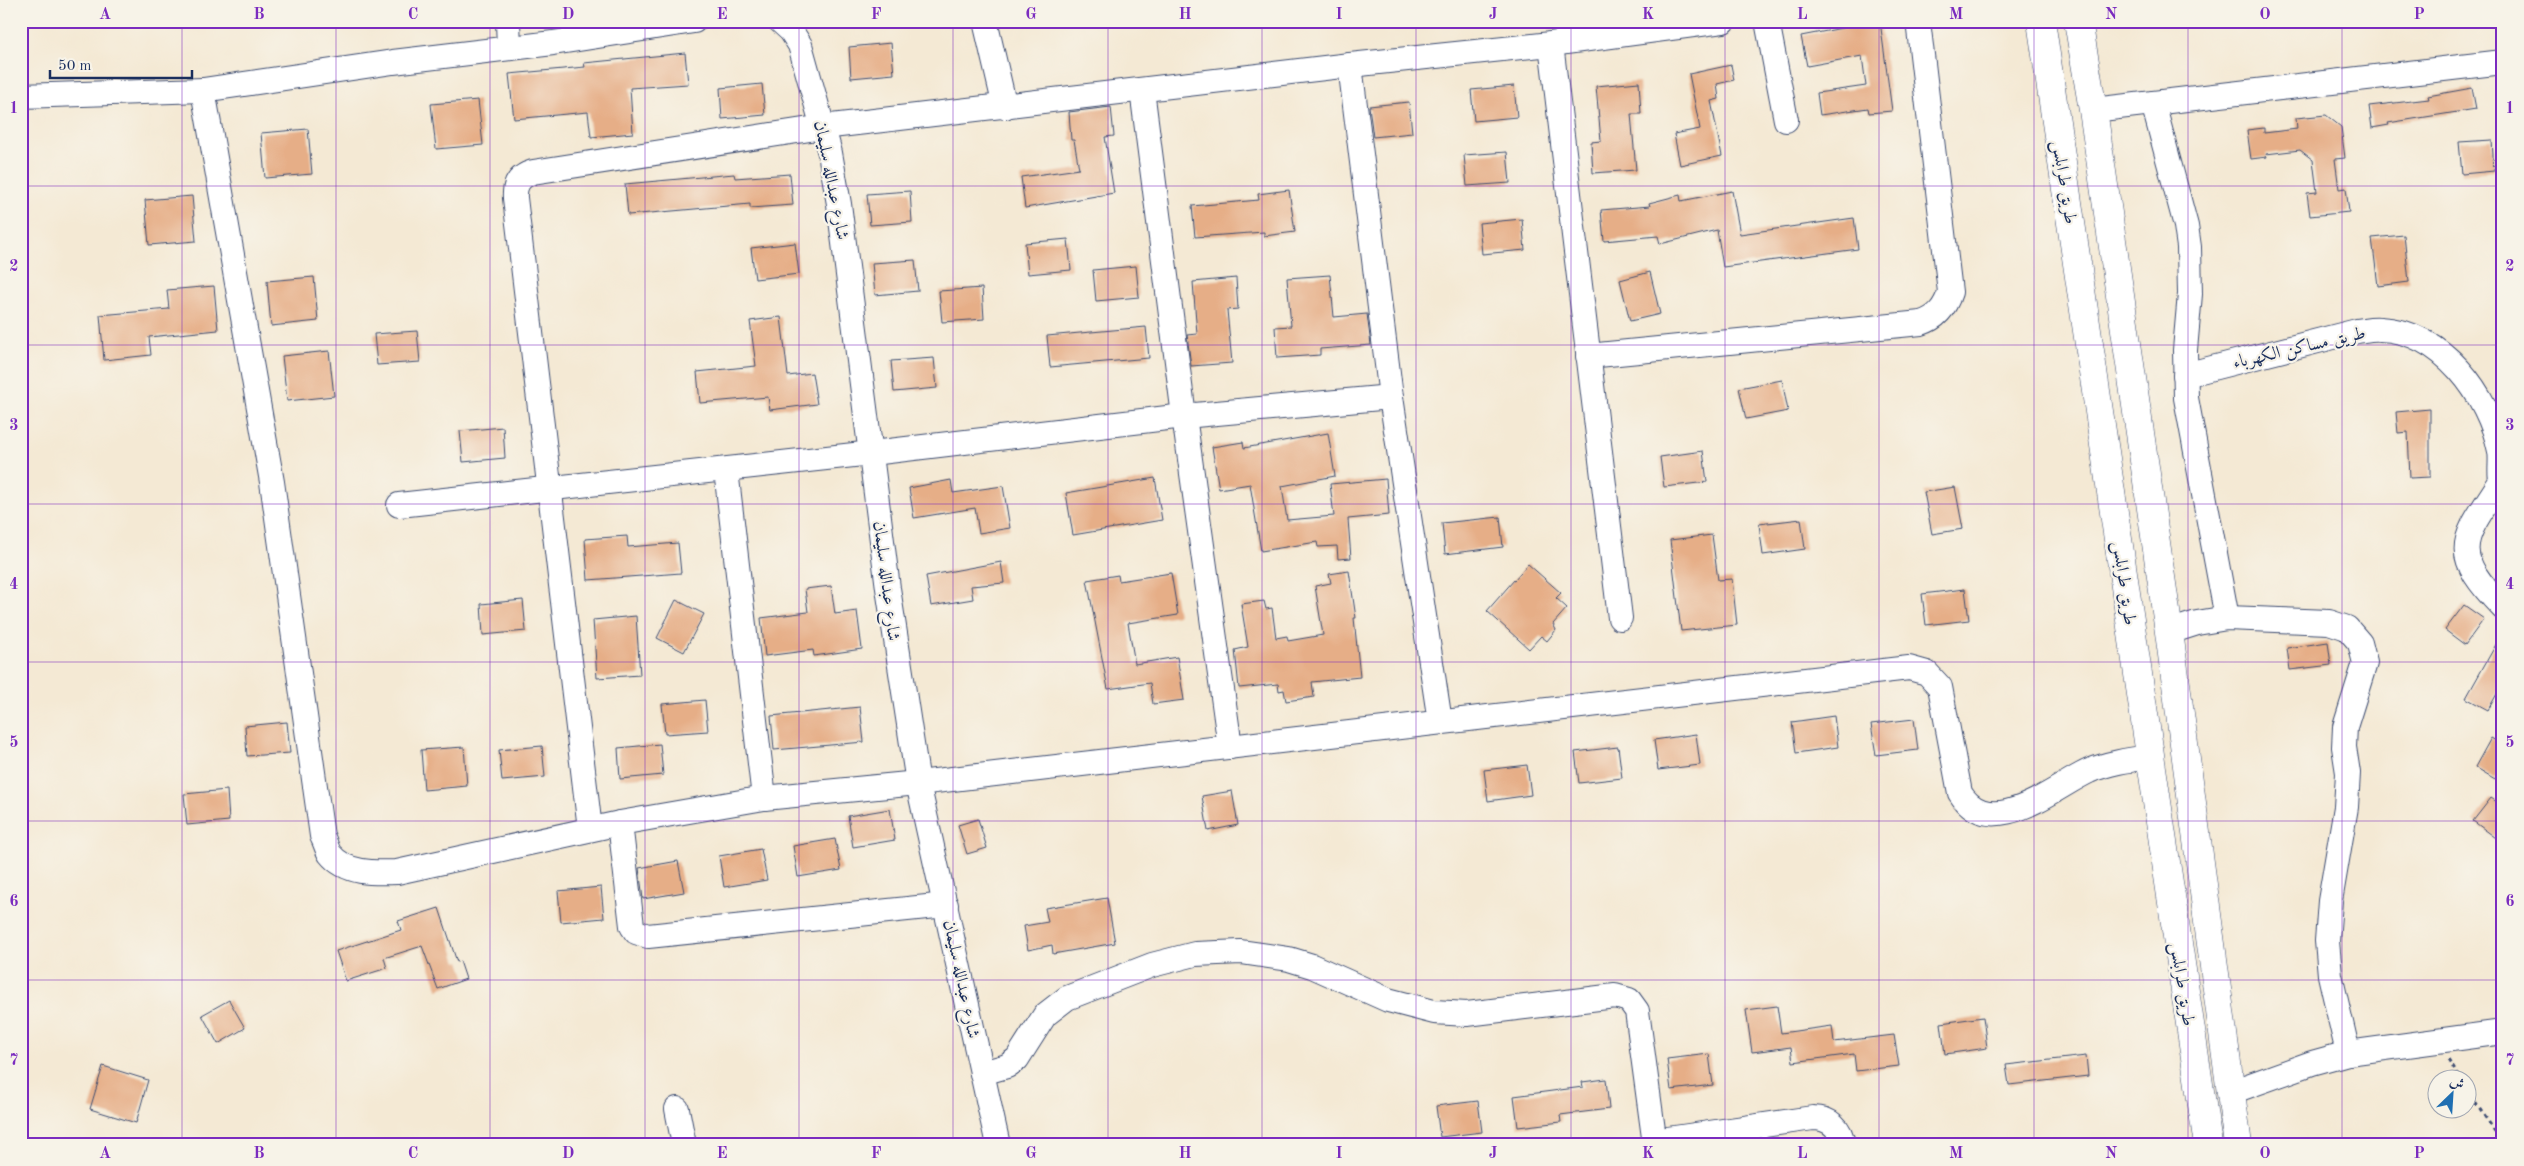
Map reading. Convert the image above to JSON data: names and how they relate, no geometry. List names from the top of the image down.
{
  "streets": {
    "highway": ["طريق طرابلس"],
    "street": ["شارع عبدالله سليمان", "طريق مساكن الكهرباء"]
  },
  "scale_bar": "50 m",
  "north": "top right",
  "grid": {
    "columns": [
      "A",
      "B",
      "C",
      "D",
      "E",
      "F",
      "G",
      "H",
      "I",
      "J",
      "K",
      "L",
      "M",
      "N",
      "O",
      "P"
    ],
    "rows": [
      "1",
      "2",
      "3",
      "4",
      "5",
      "6",
      "7"
    ]
  }
}
